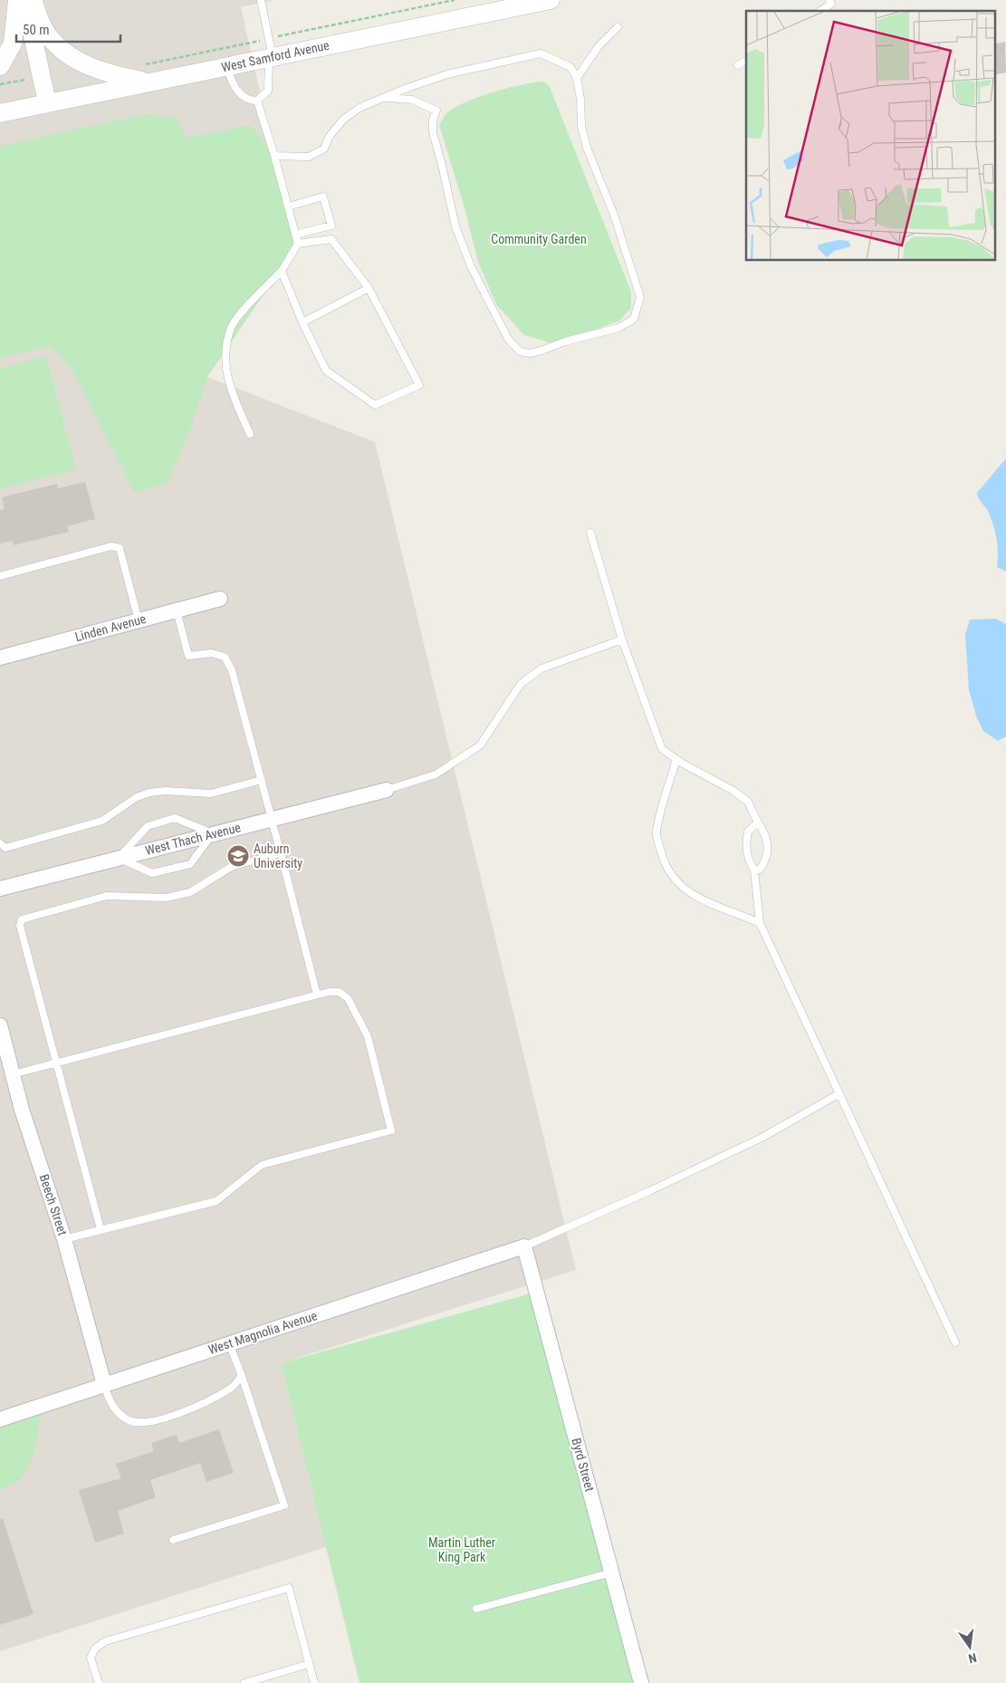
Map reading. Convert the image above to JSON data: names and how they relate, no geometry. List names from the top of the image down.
{
  "streets": {
    "street": [
      "West Samford Avenue",
      "Linden Avenue",
      "West Thach Avenue",
      "Beech Street",
      "West Magnolia Avenue",
      "Byrd Street"
    ]
  },
  "crossings": [
    ["Beech Street", "West Magnolia Avenue"],
    ["West Magnolia Avenue", "Byrd Street"]
  ],
  "parks": ["Community Garden", "Martin Luther King Park"],
  "places": {
    "school or university": ["Auburn University"]
  },
  "scale_bar": "50 m",
  "north": "bottom"
}
